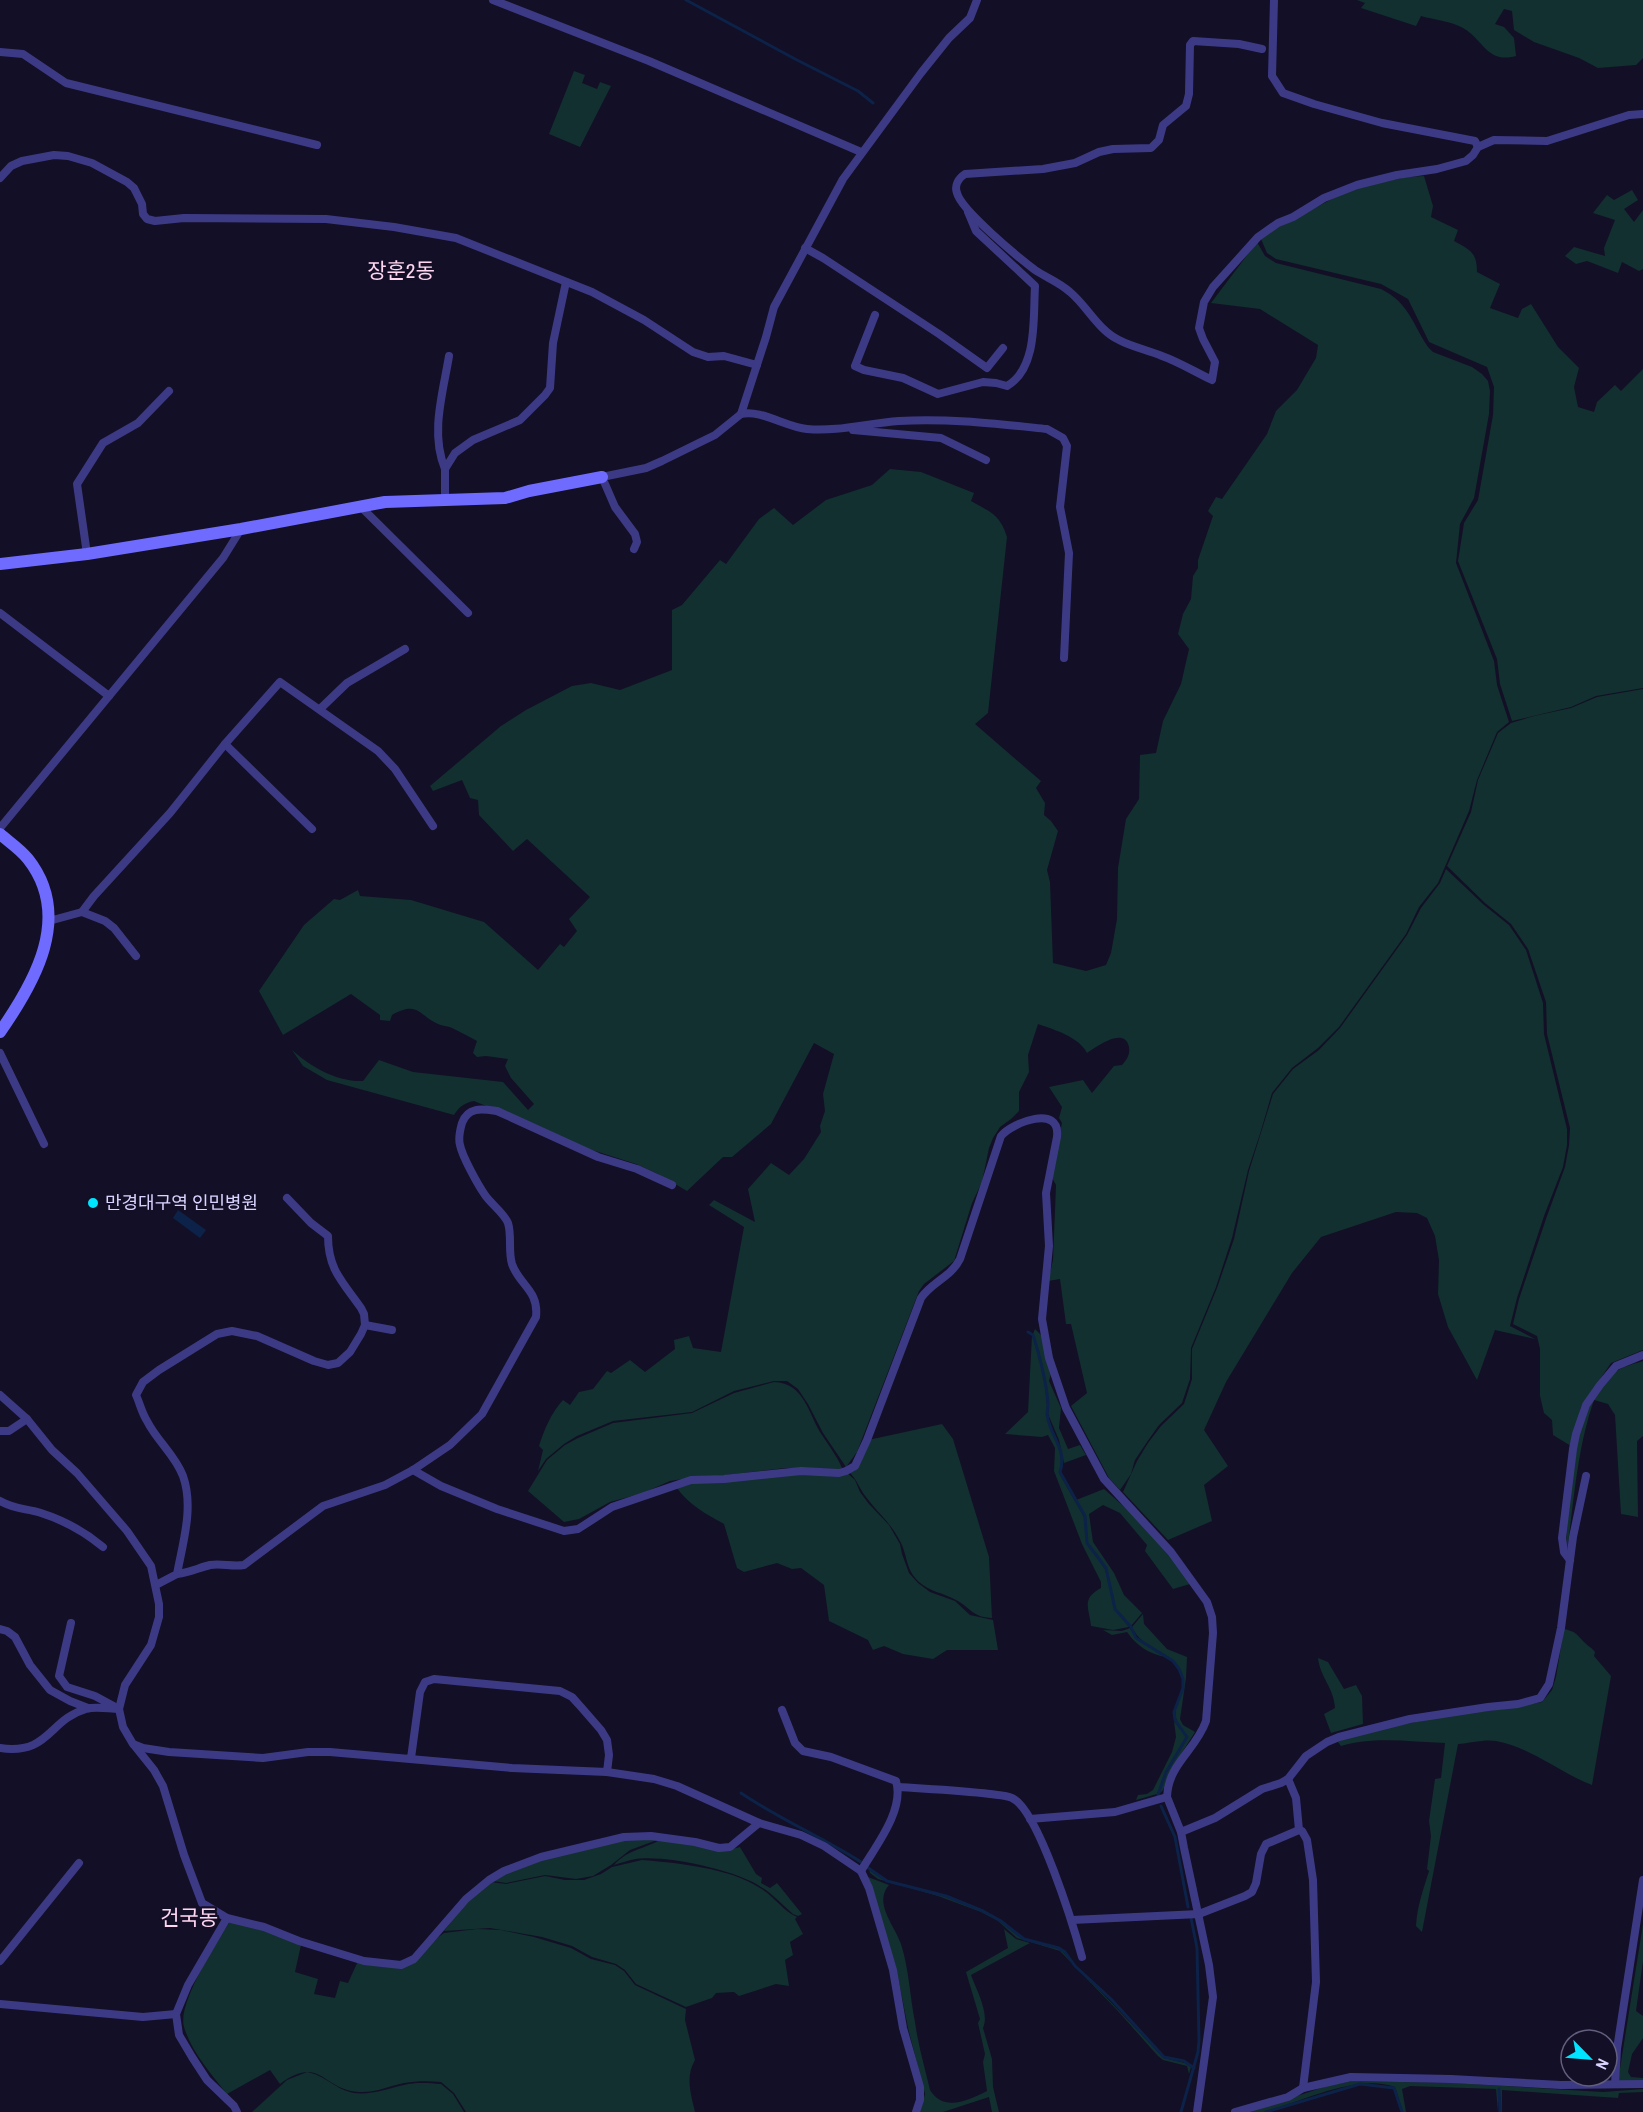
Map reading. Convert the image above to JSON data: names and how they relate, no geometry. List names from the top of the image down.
{
  "districts": ["장훈2동", "건국동"],
  "places": ["만경대구역 인민병원"],
  "north": "bottom right"
}
